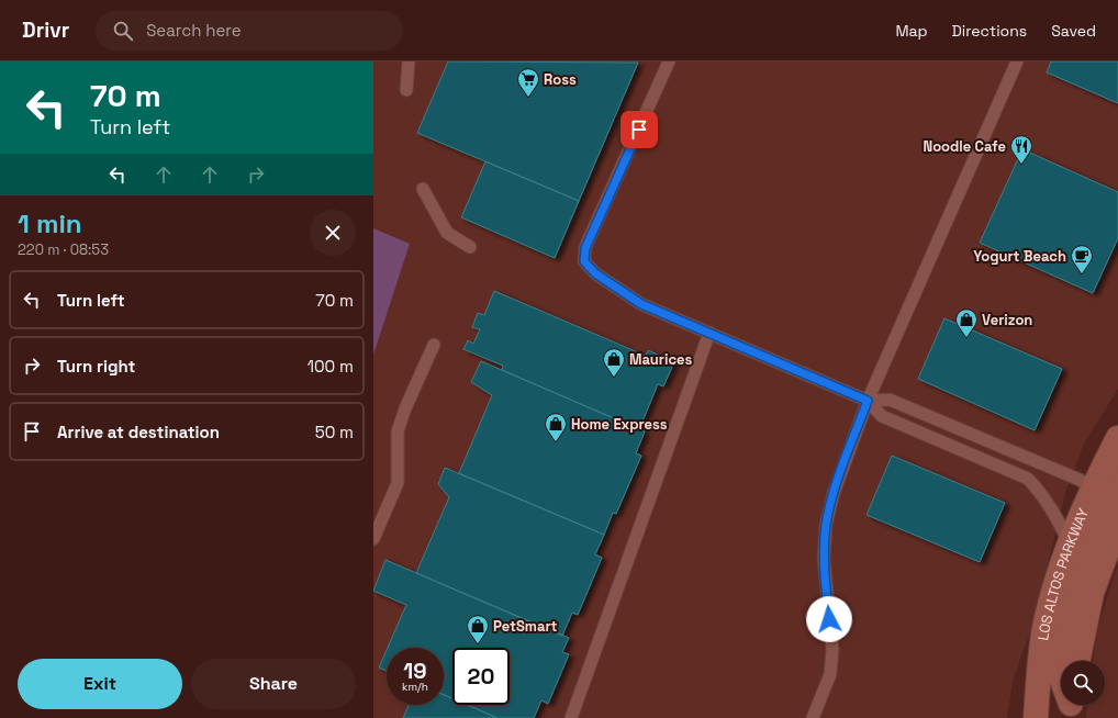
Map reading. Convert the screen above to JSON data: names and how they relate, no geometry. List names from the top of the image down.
{
  "streets": {
    "main road": ["LOS ALTOS PARKWAY"]
  },
  "places": {
    "supermarket": ["Ross"],
    "restaurant": ["Noodle Cafe"],
    "cafe": ["Yogurt Beach"],
    "shop": [
      "Verizon",
      "Maurices",
      "Home Express",
      "PetSmart"
    ]
  },
  "page": {
    "header": "Drivr",
    "search": "Search here",
    "nav": ["Map", "Directions", "Saved"],
    "turn": ["70 m", "Turn left"],
    "heading": ["1 min", "220 m · 08:53"],
    "list": [
      {
        "name": "Turn left",
        "value": "70 m"
      },
      {
        "name": "Turn right",
        "value": "100 m"
      },
      {
        "name": "Arrive at destination",
        "value": "50 m"
      }
    ],
    "speed": "19 km/h",
    "limit": "20",
    "buttons": ["Exit", "Share"]
  }
}
